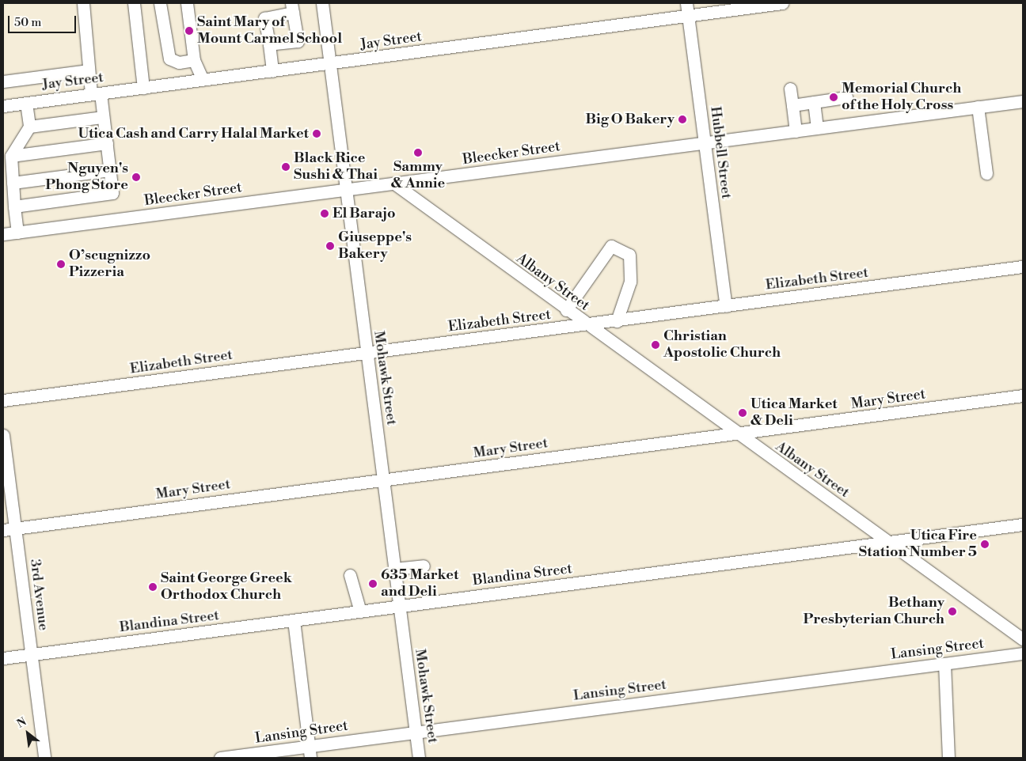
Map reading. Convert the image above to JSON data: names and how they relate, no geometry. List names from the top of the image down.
{
  "streets": {
    "street": [
      "Jay Street",
      "Hubbell Street",
      "Bleecker Street",
      "Elizabeth Street",
      "Albany Street",
      "Mohawk Street",
      "Mary Street",
      "Blandina Street",
      "3rd Avenue",
      "Lansing Street"
    ]
  },
  "crossings": [
    ["Jay Street", "Hubbell Street"],
    ["Jay Street", "Mohawk Street"],
    ["Hubbell Street", "Bleecker Street"],
    ["Hubbell Street", "Elizabeth Street"],
    ["Bleecker Street", "Albany Street"],
    ["Bleecker Street", "Mohawk Street"],
    ["Elizabeth Street", "Albany Street"],
    ["Elizabeth Street", "Mohawk Street"],
    ["Albany Street", "Mary Street"],
    ["Albany Street", "Blandina Street"],
    ["Mohawk Street", "Mary Street"],
    ["Mohawk Street", "Blandina Street"],
    ["Mohawk Street", "Lansing Street"],
    ["Mary Street", "3rd Avenue"],
    ["Blandina Street", "3rd Avenue"]
  ],
  "places": [
    "Saint Mary of Mount Carmel School",
    "Memorial Church of the Holy Cross",
    "Big O Bakery",
    "Utica Cash and Carry Halal Market",
    "Sammy & Annie",
    "Black Rice Sushi & Thai",
    "Nguyen's Phong Store",
    "El Barajo",
    "Giuseppe's Bakery",
    "O’scugnizzo Pizzeria",
    "Christian Apostolic Church",
    "Utica Market & Deli",
    "Utica Fire Station Number 5",
    "635 Market and Deli",
    "Saint George Greek Orthodox Church",
    "Bethany Presbyterian Church"
  ],
  "scale_bar": "50 m",
  "north": "top left"
}
